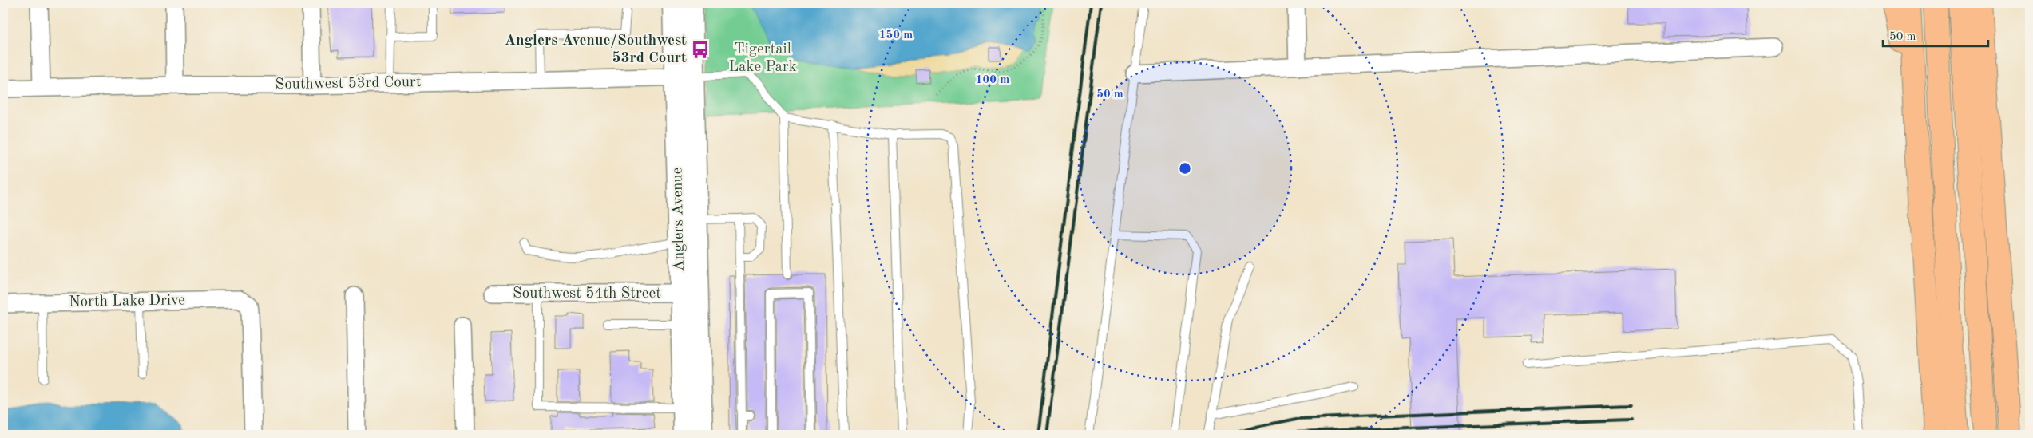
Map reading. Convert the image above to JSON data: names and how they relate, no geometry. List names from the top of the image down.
{
  "streets": {
    "street": [
      "Southwest 53rd Court",
      "Anglers Avenue",
      "Southwest 54th Street",
      "North Lake Drive"
    ]
  },
  "crossings": [
    ["Southwest 53rd Court", "Anglers Avenue"],
    ["Anglers Avenue", "Southwest 54th Street"]
  ],
  "parks": ["Tigertail Lake Park"],
  "places": {
    "bus stop": ["Anglers Avenue/Southwest 53rd Court"]
  },
  "scale_bar": "50 m",
  "rings": ["150 m", "100 m", "50 m"]
}
